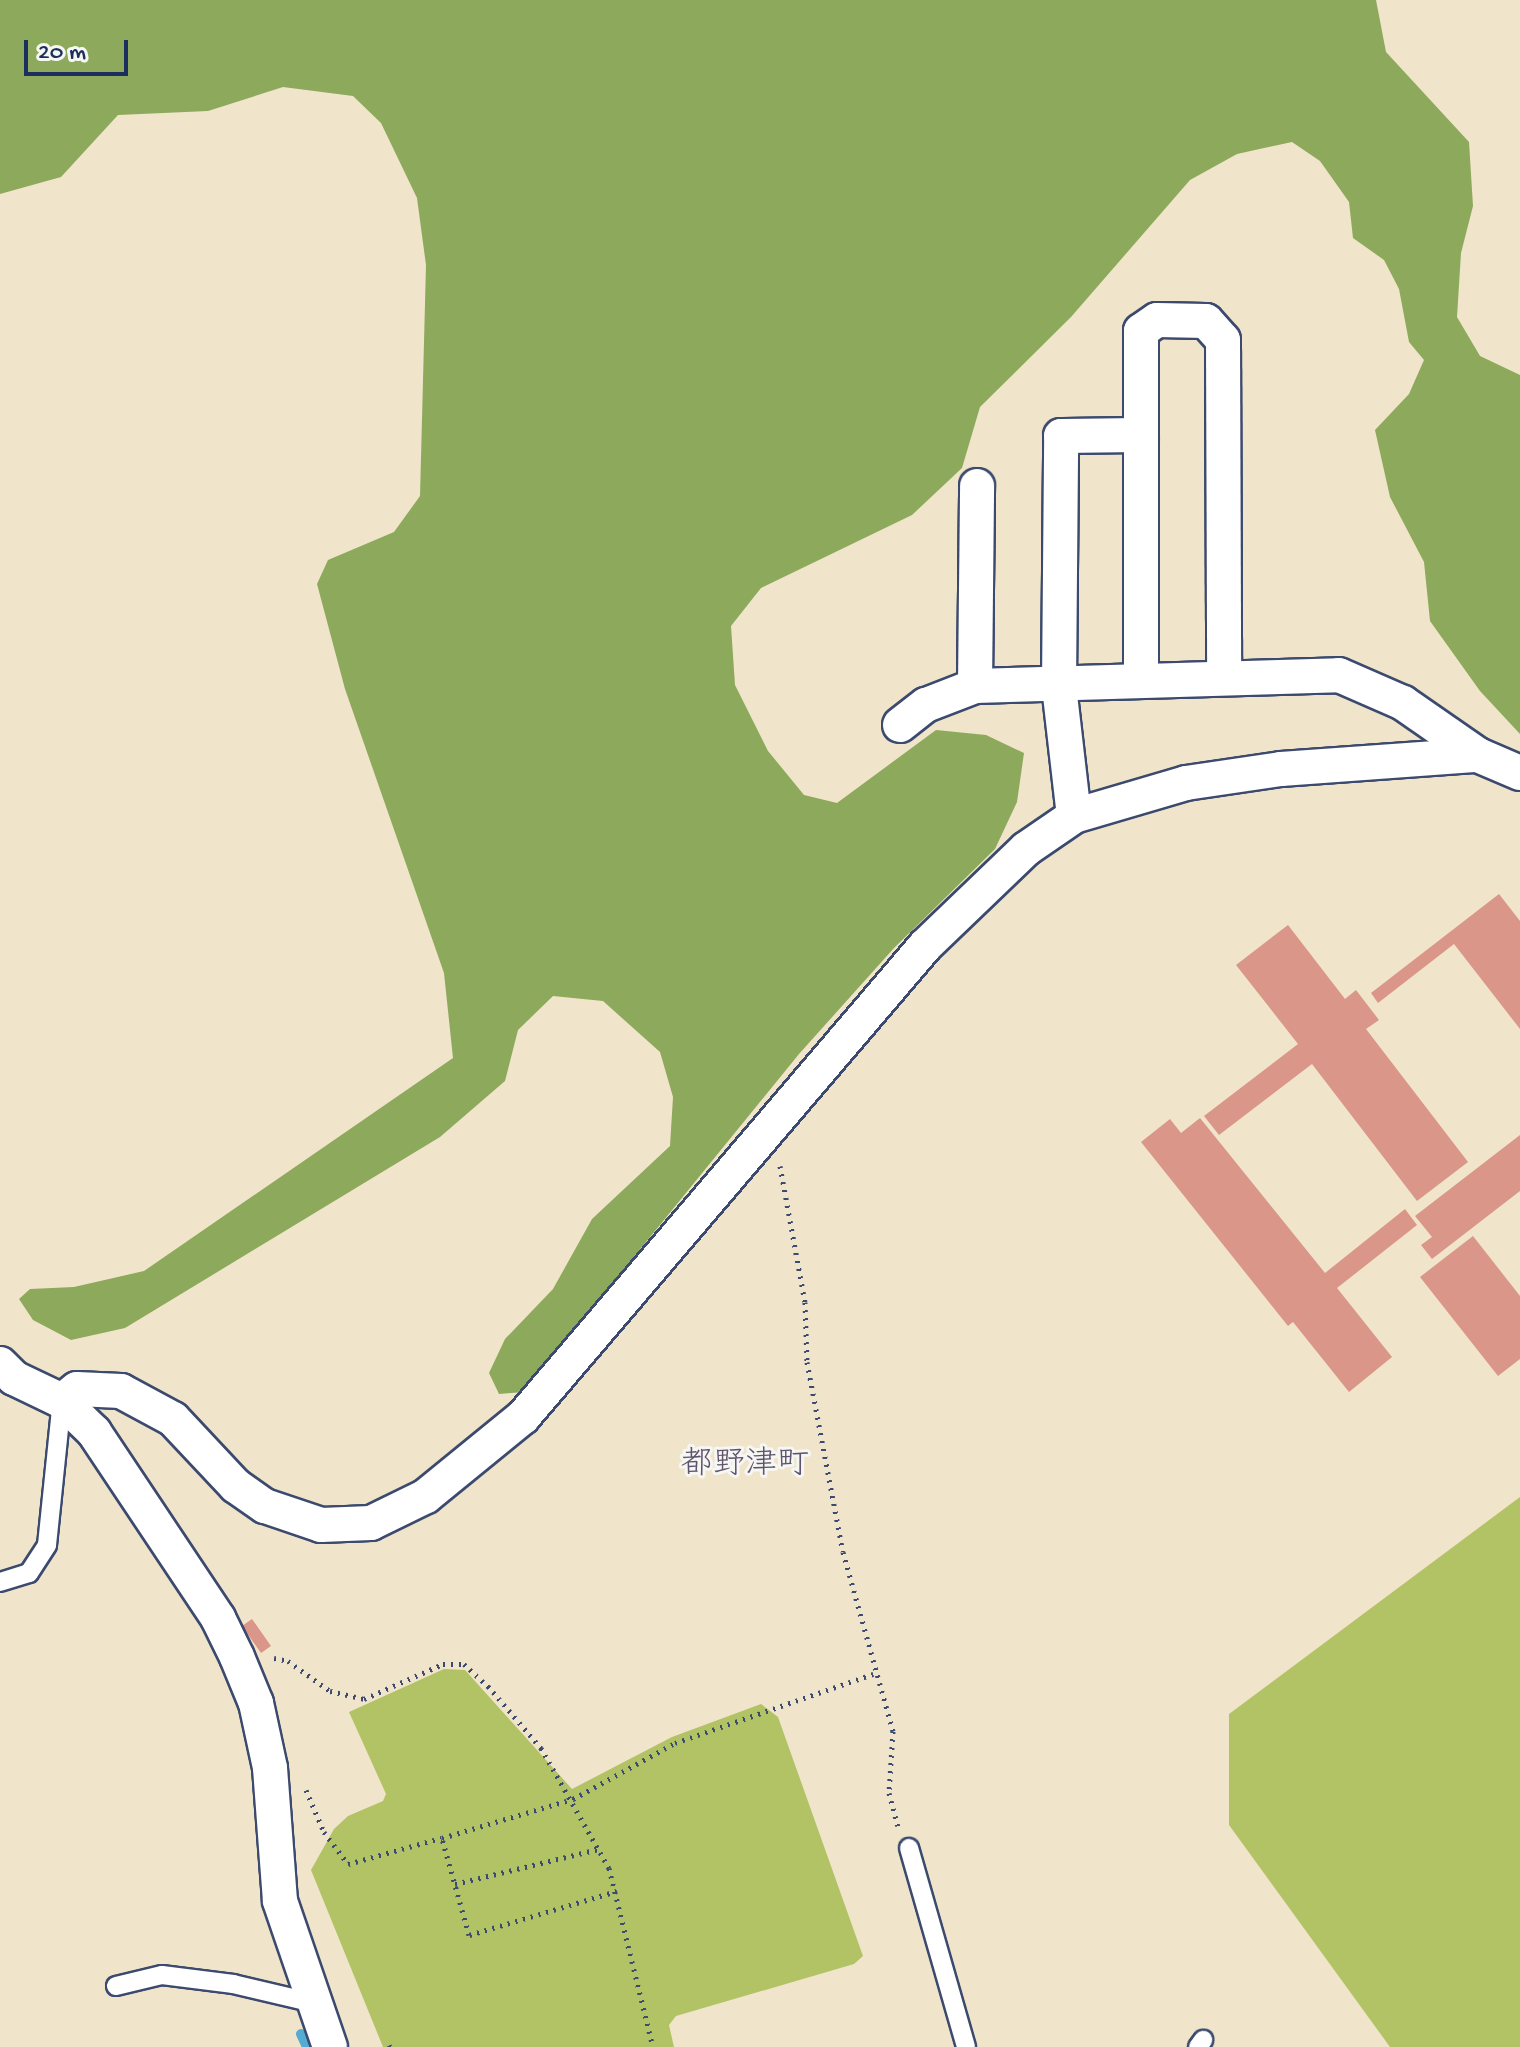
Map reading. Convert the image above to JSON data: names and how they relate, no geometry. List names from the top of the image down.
{
  "districts": ["都野津町"],
  "scale_bar": "20 m"
}
